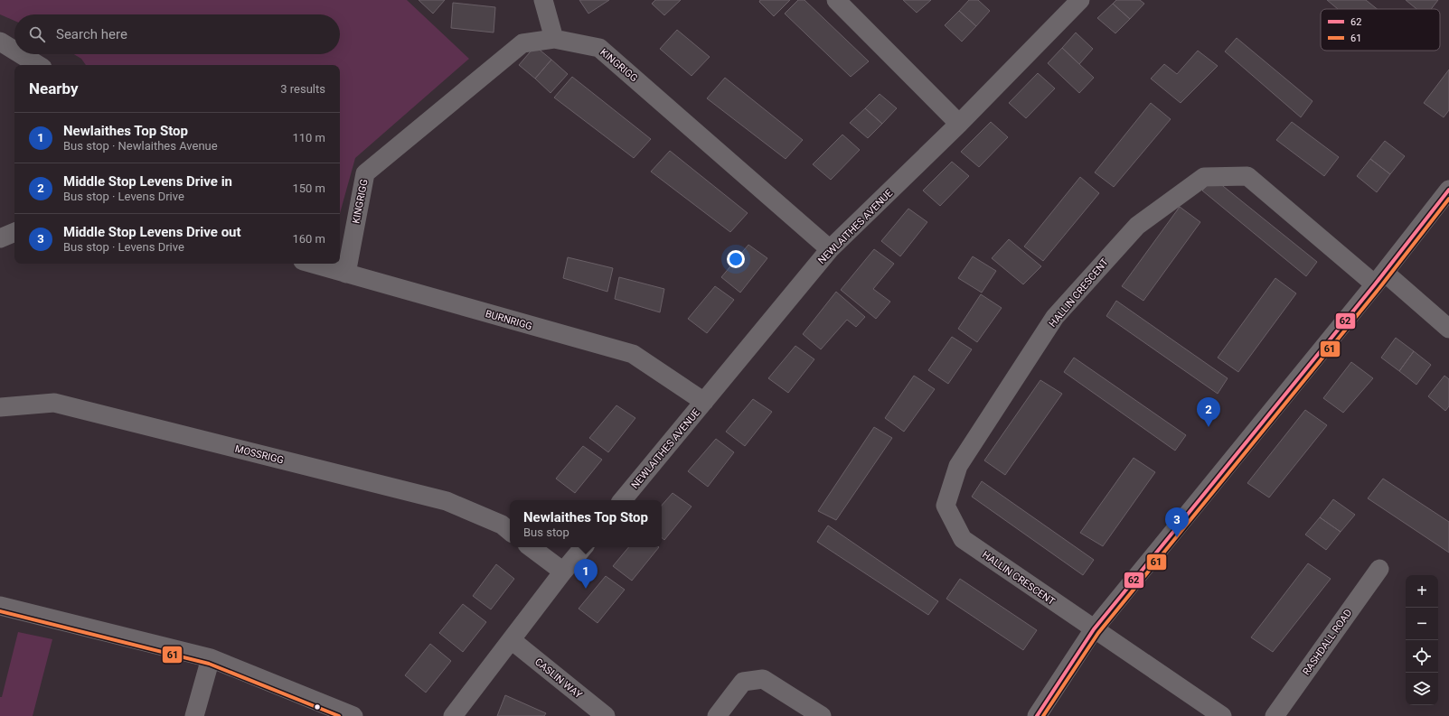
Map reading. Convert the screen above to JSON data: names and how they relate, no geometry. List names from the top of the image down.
{
  "streets": {
    "street": [
      "KINGRIGG",
      "NEWLAITHES AVENUE",
      "HALLIN CRESCENT",
      "BURNRIGG",
      "MOSSRIGG",
      "RASHDALL ROAD",
      "CASLIN WAY"
    ]
  },
  "crossings": [
    ["KINGRIGG", "NEWLAITHES AVENUE"],
    ["KINGRIGG", "BURNRIGG"],
    ["NEWLAITHES AVENUE", "BURNRIGG"]
  ],
  "lines": ["transit line 62", "transit line 61"],
  "legend": ["62", "61"],
  "page": {
    "search": "Search here",
    "heading": ["Nearby", "3 results"],
    "list": [
      {
        "mark": "1",
        "name": "Newlaithes Top Stop",
        "note": "Bus stop · Newlaithes Avenue",
        "value": "110 m"
      },
      {
        "mark": "2",
        "name": "Middle Stop Levens Drive in",
        "note": "Bus stop · Levens Drive",
        "value": "150 m"
      },
      {
        "mark": "3",
        "name": "Middle Stop Levens Drive out",
        "note": "Bus stop · Levens Drive",
        "value": "160 m"
      }
    ],
    "pins": ["2", "3", "1"],
    "popup": ["Newlaithes Top Stop", "Bus stop"],
    "map_buttons": ["+", "−"]
  }
}
